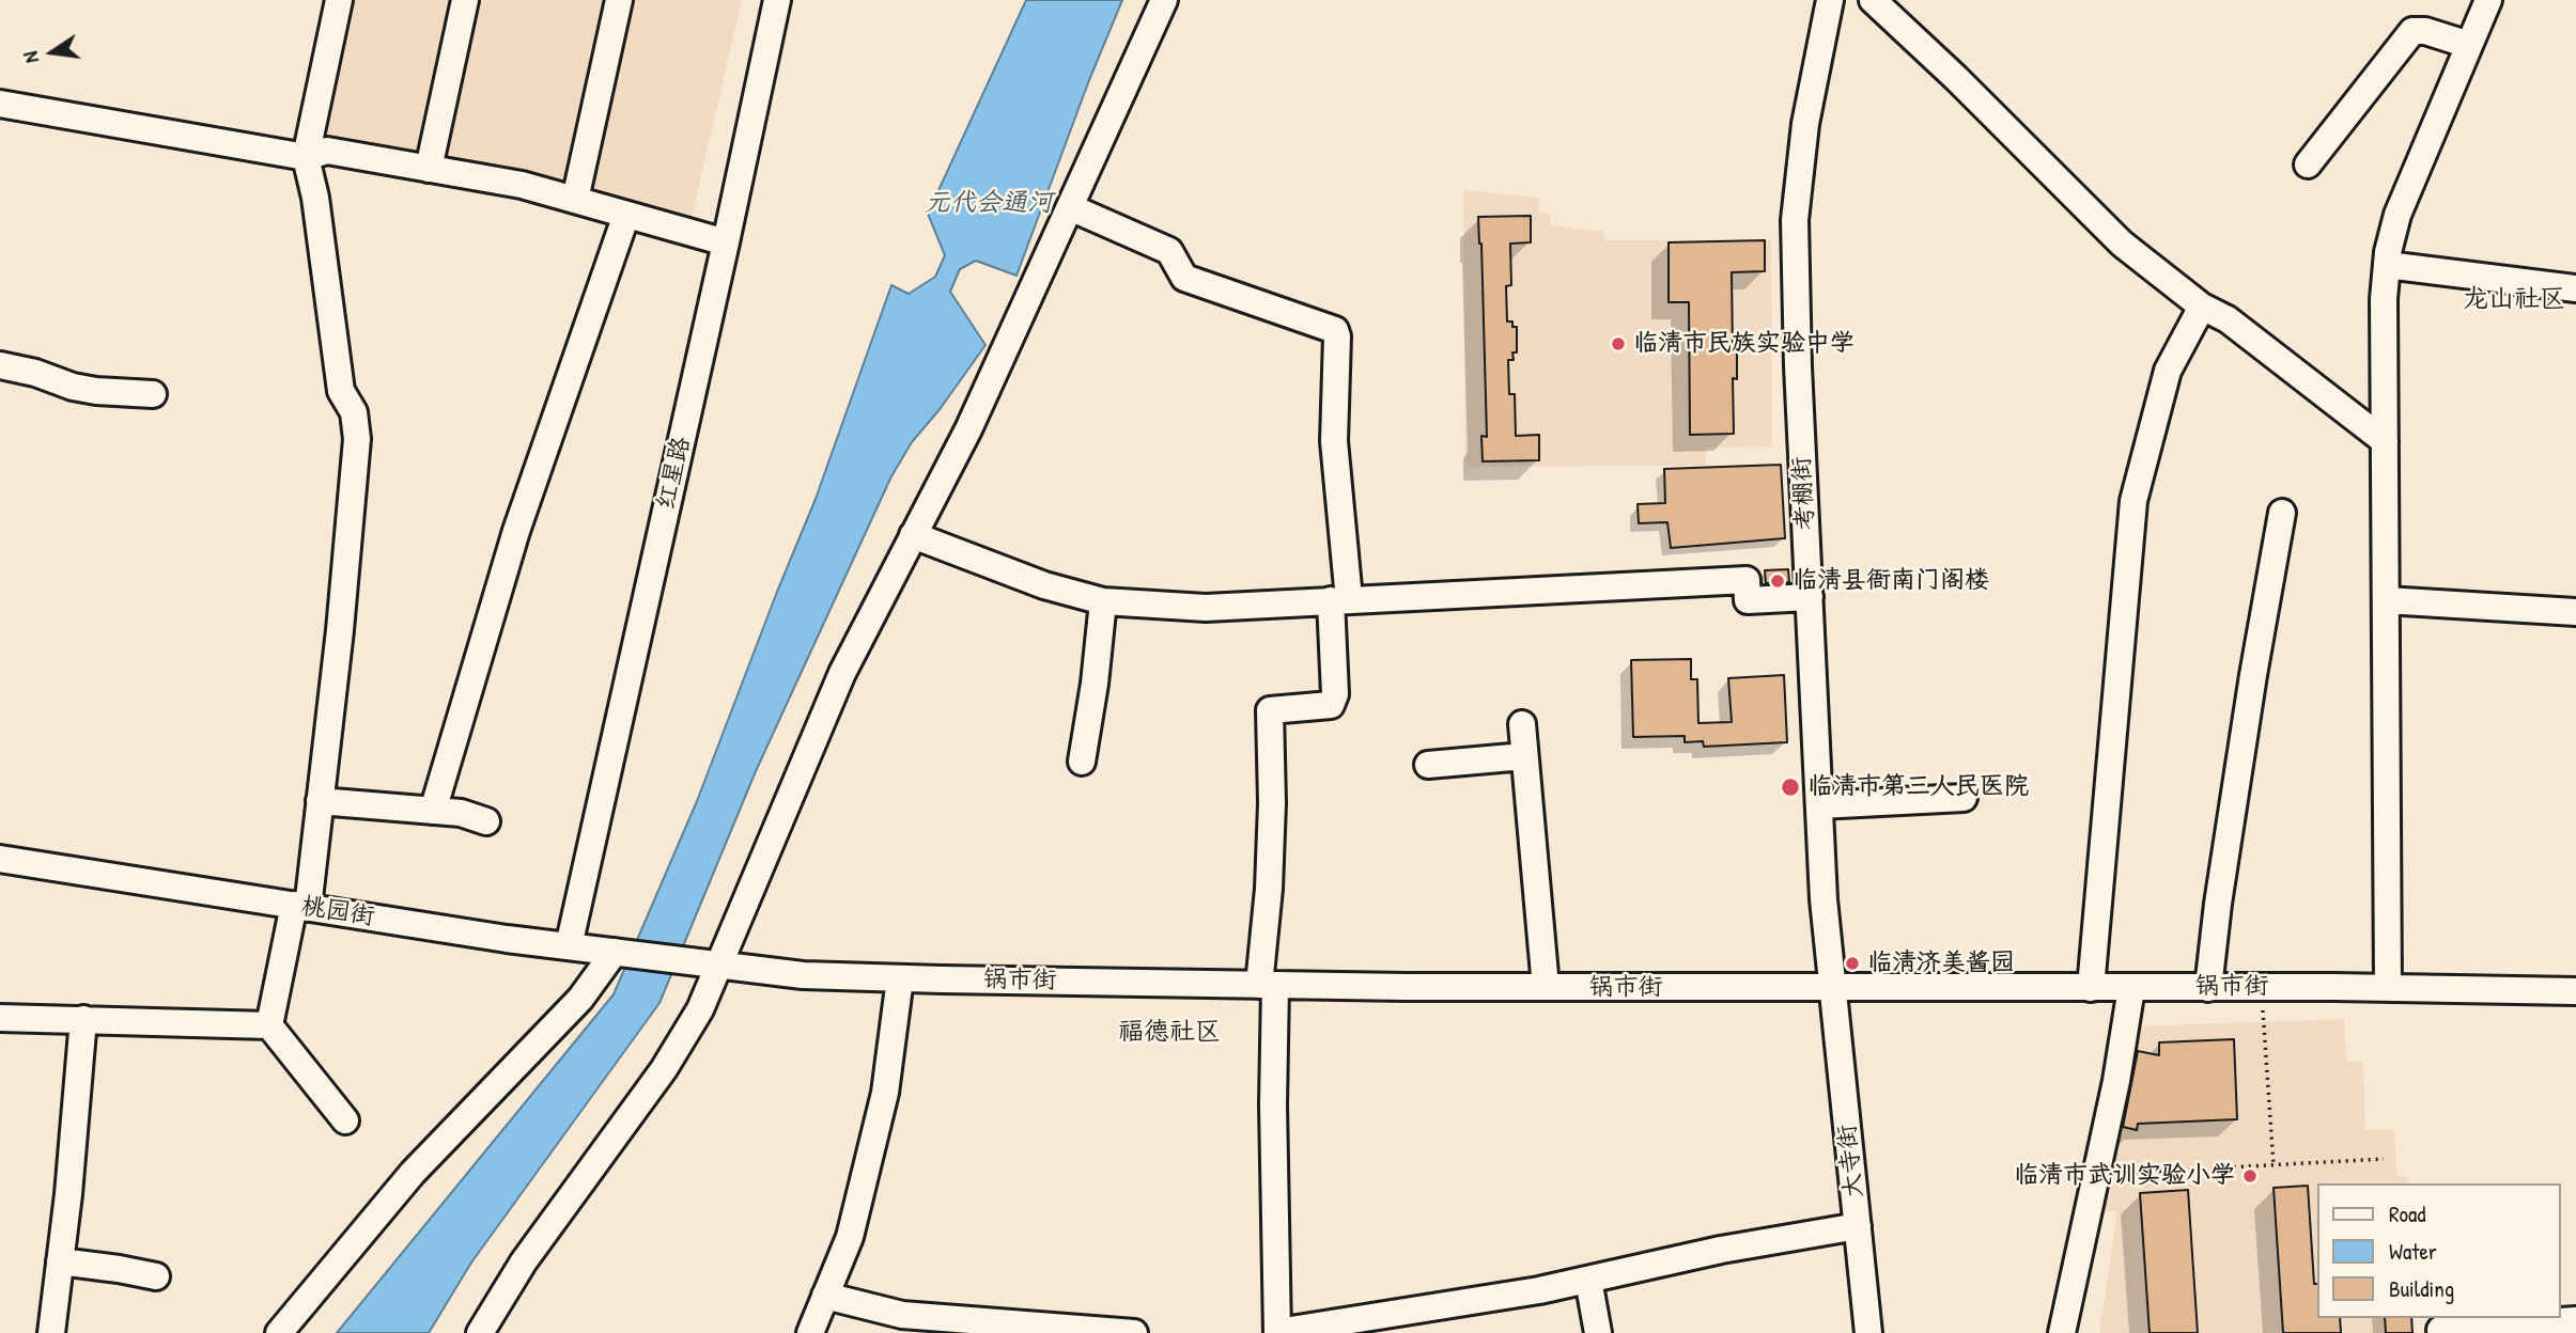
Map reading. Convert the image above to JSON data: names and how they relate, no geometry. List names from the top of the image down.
{
  "streets": {
    "street": [
      "红星路",
      "考棚街",
      "桃园街",
      "锅市街",
      "大寺街"
    ]
  },
  "crossings": [
    ["红星路", "桃园街"],
    ["考棚街", "锅市街"],
    ["考棚街", "大寺街"],
    ["桃园街", "锅市街"],
    ["锅市街", "大寺街"]
  ],
  "districts": ["龙山社区", "福德社区"],
  "water": ["元代会通河"],
  "places": [
    "临清市民族实验中学",
    "临清县衙南门阁楼",
    "临清市第三人民医院",
    "临清济美酱园",
    "临清市武训实验小学"
  ],
  "legend": ["Road", "Water", "Building"],
  "north": "left"
}
